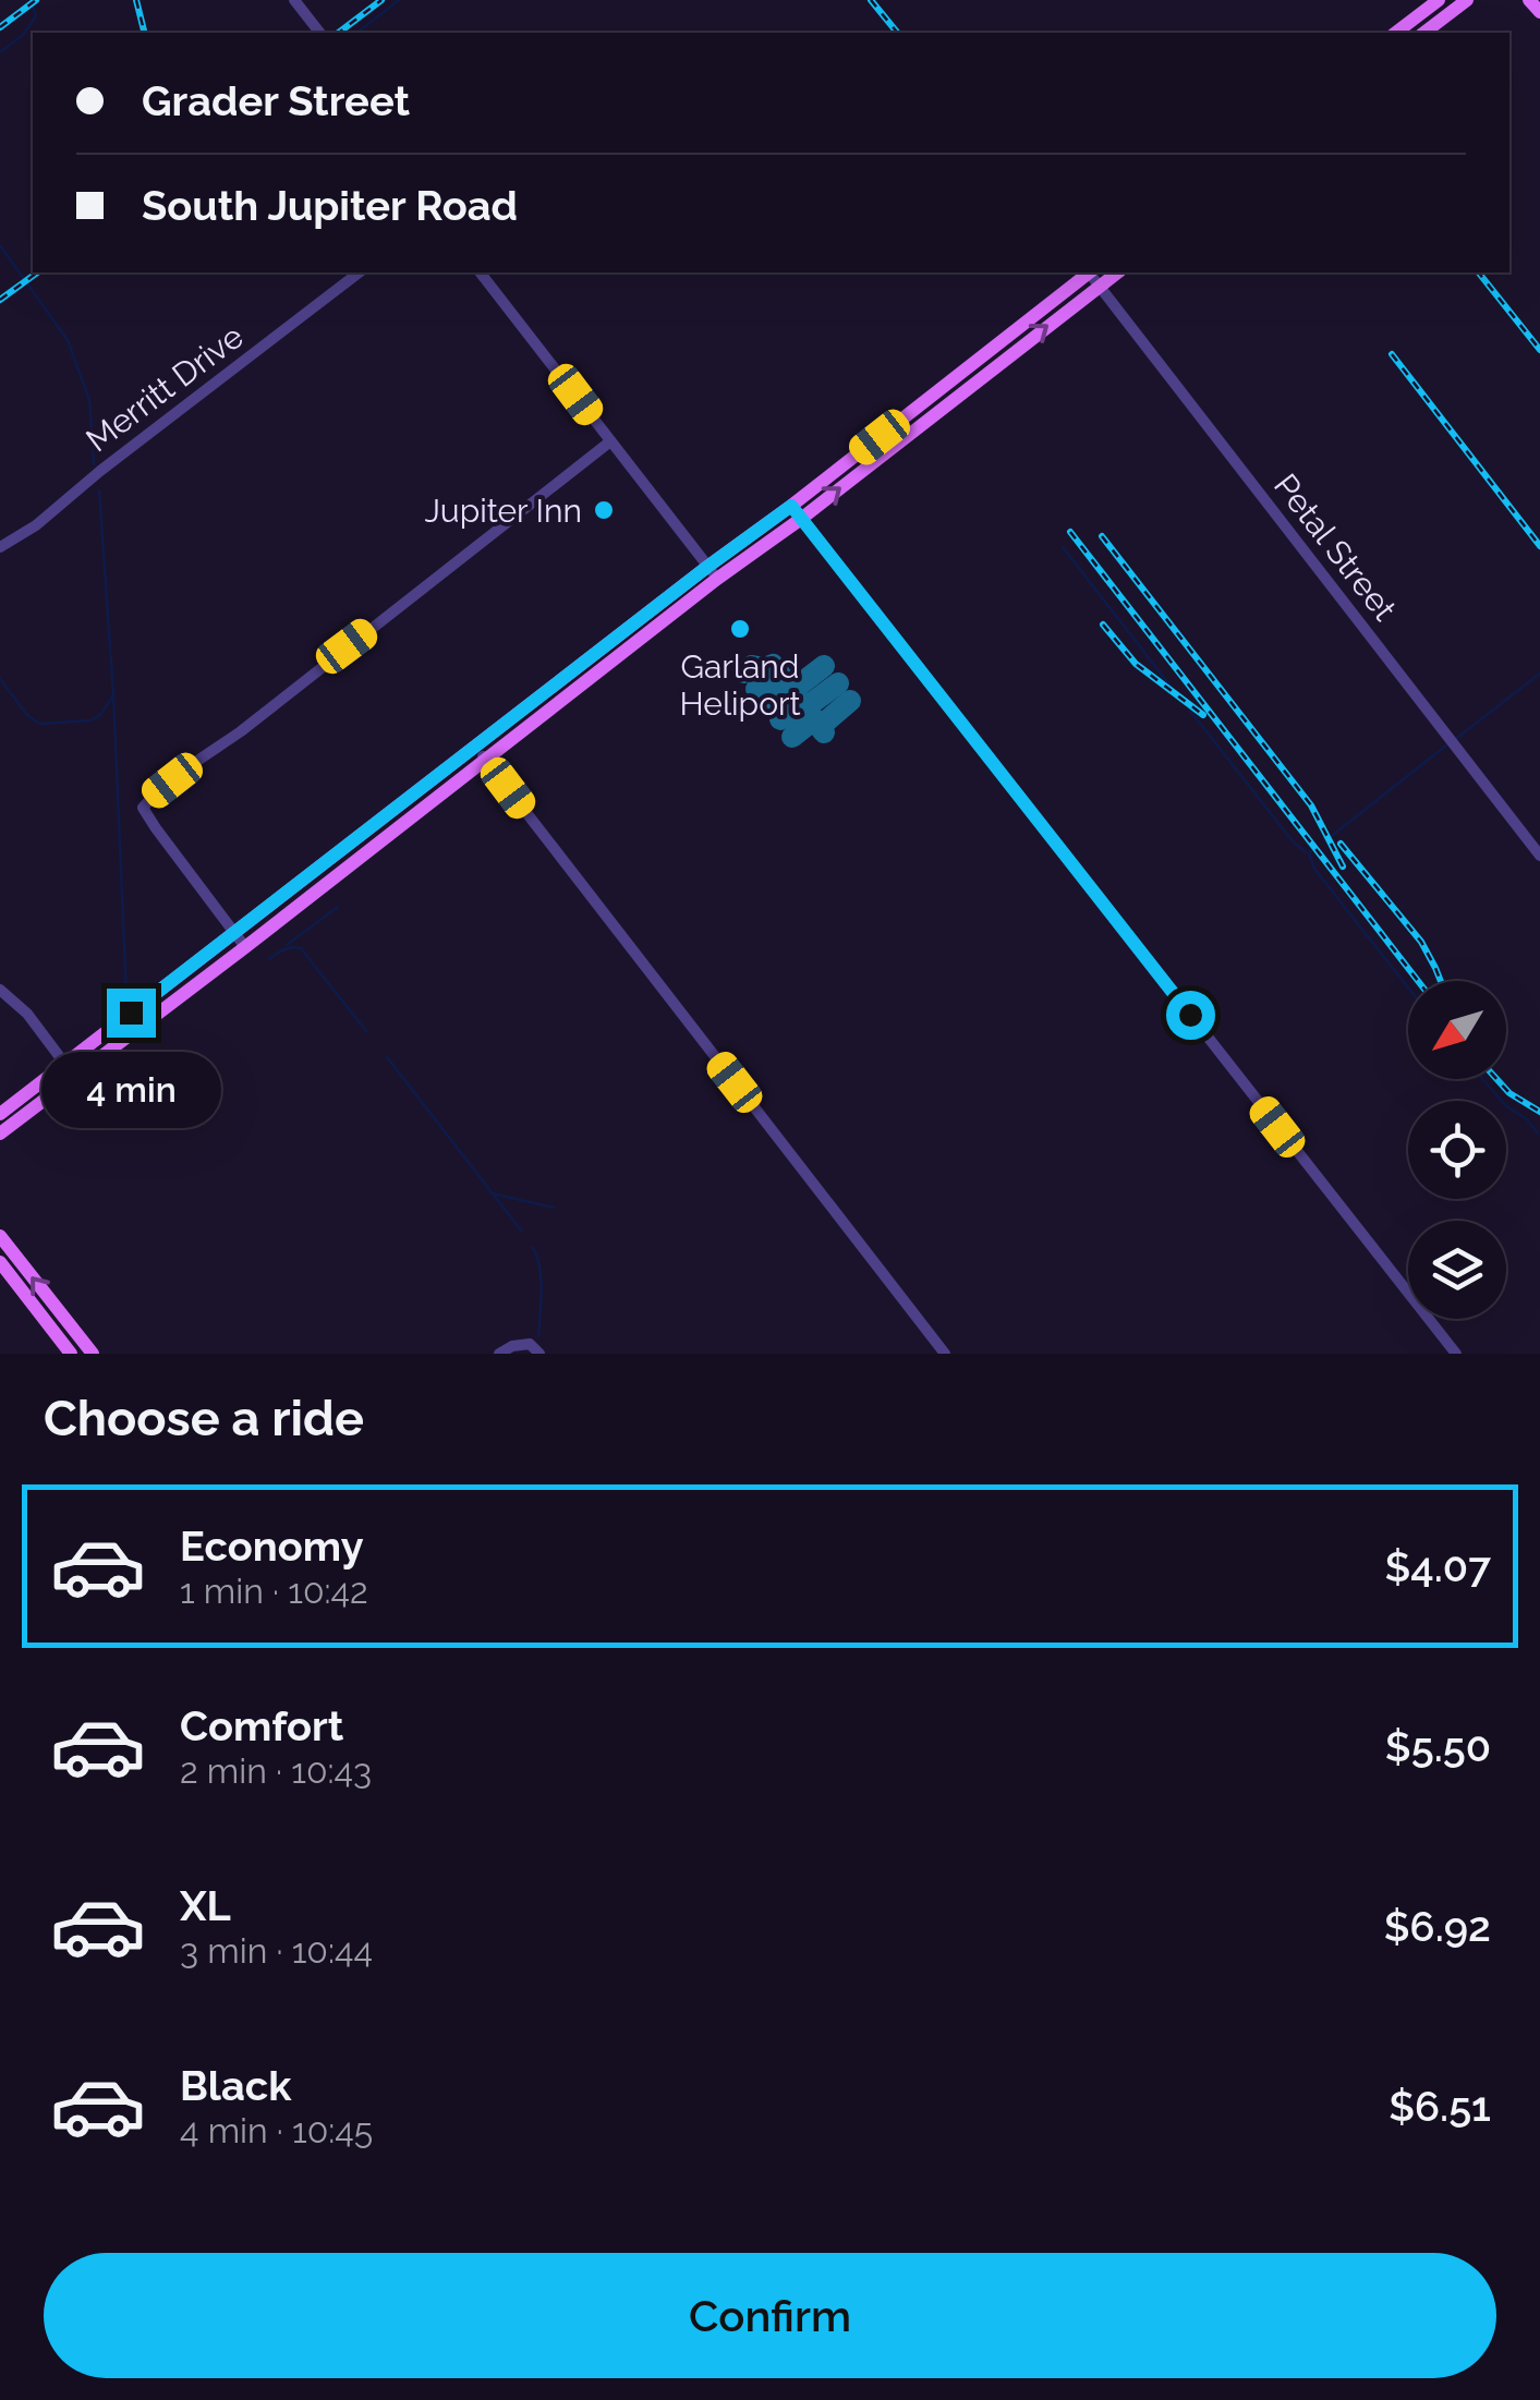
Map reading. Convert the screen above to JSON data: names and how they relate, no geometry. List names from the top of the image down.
{
  "streets": {
    "street": ["Merritt Drive", "Petal Street"]
  },
  "places": ["Jupiter Inn", "Garland Heliport"],
  "north": "bottom left",
  "page": {
    "banner": ["Grader Street", "South Jupiter Road"],
    "bubble": "4 min",
    "heading": "Choose a ride",
    "list": [
      {
        "name": "Economy",
        "note": "1 min · 10:42",
        "value": "$4.07"
      },
      {
        "name": "Comfort",
        "note": "2 min · 10:43",
        "value": "$5.50"
      },
      {
        "name": "XL",
        "note": "3 min · 10:44",
        "value": "$6.92"
      },
      {
        "name": "Black",
        "note": "4 min · 10:45",
        "value": "$6.51"
      }
    ],
    "buttons": "Confirm"
  }
}
